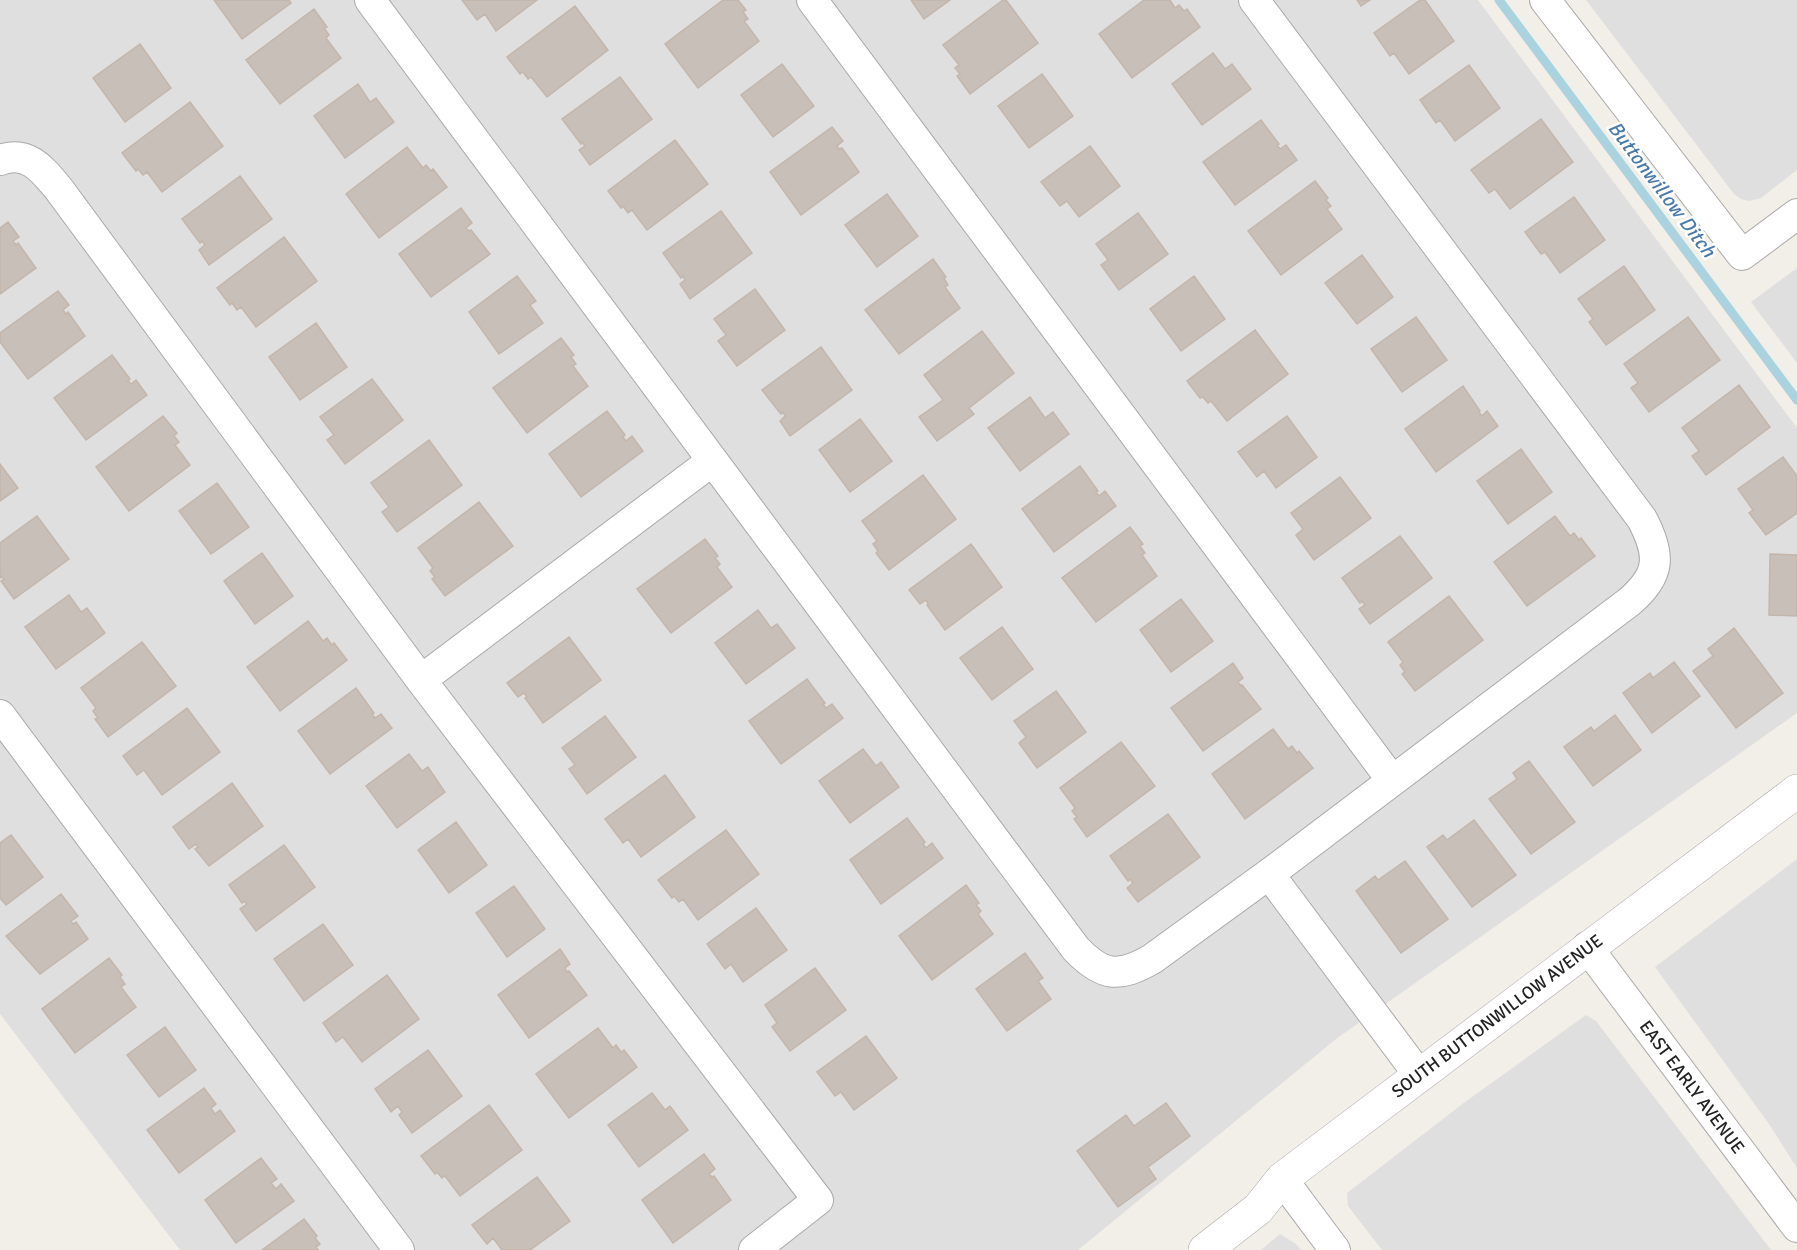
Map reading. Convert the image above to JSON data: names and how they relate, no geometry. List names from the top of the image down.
{
  "streets": {
    "street": ["SOUTH BUTTONWILLOW AVENUE", "EAST EARLY AVENUE"]
  },
  "crossings": [
    ["SOUTH BUTTONWILLOW AVENUE", "EAST EARLY AVENUE"]
  ],
  "water": ["Buttonwillow Ditch"]
}
